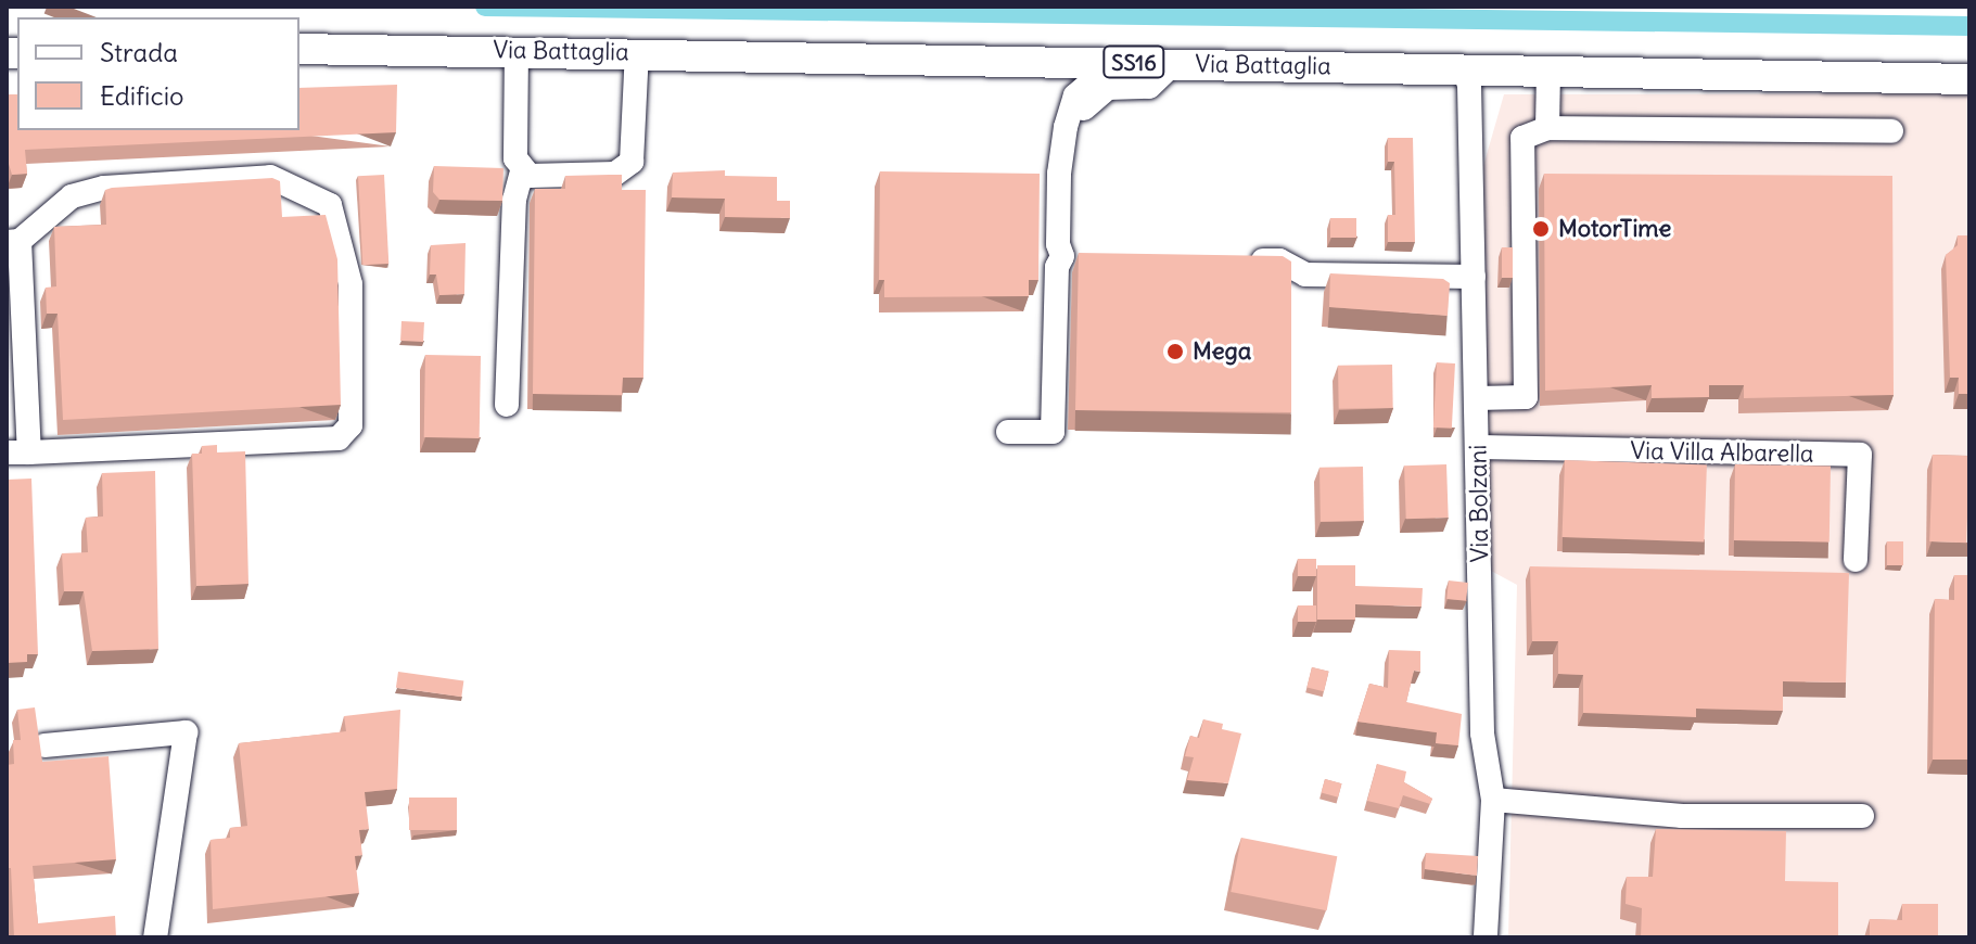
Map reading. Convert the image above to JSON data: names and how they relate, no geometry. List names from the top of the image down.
{
  "streets": {
    "main road": ["Via Battaglia", "SS16"],
    "street": ["Via Villa Albarella", "Via Bolzani"]
  },
  "crossings": [
    ["Via Battaglia", "Via Bolzani"],
    ["Via Villa Albarella", "Via Bolzani"]
  ],
  "places": ["MotorTime", "Mega"],
  "legend": ["Strada", "Edificio"]
}
